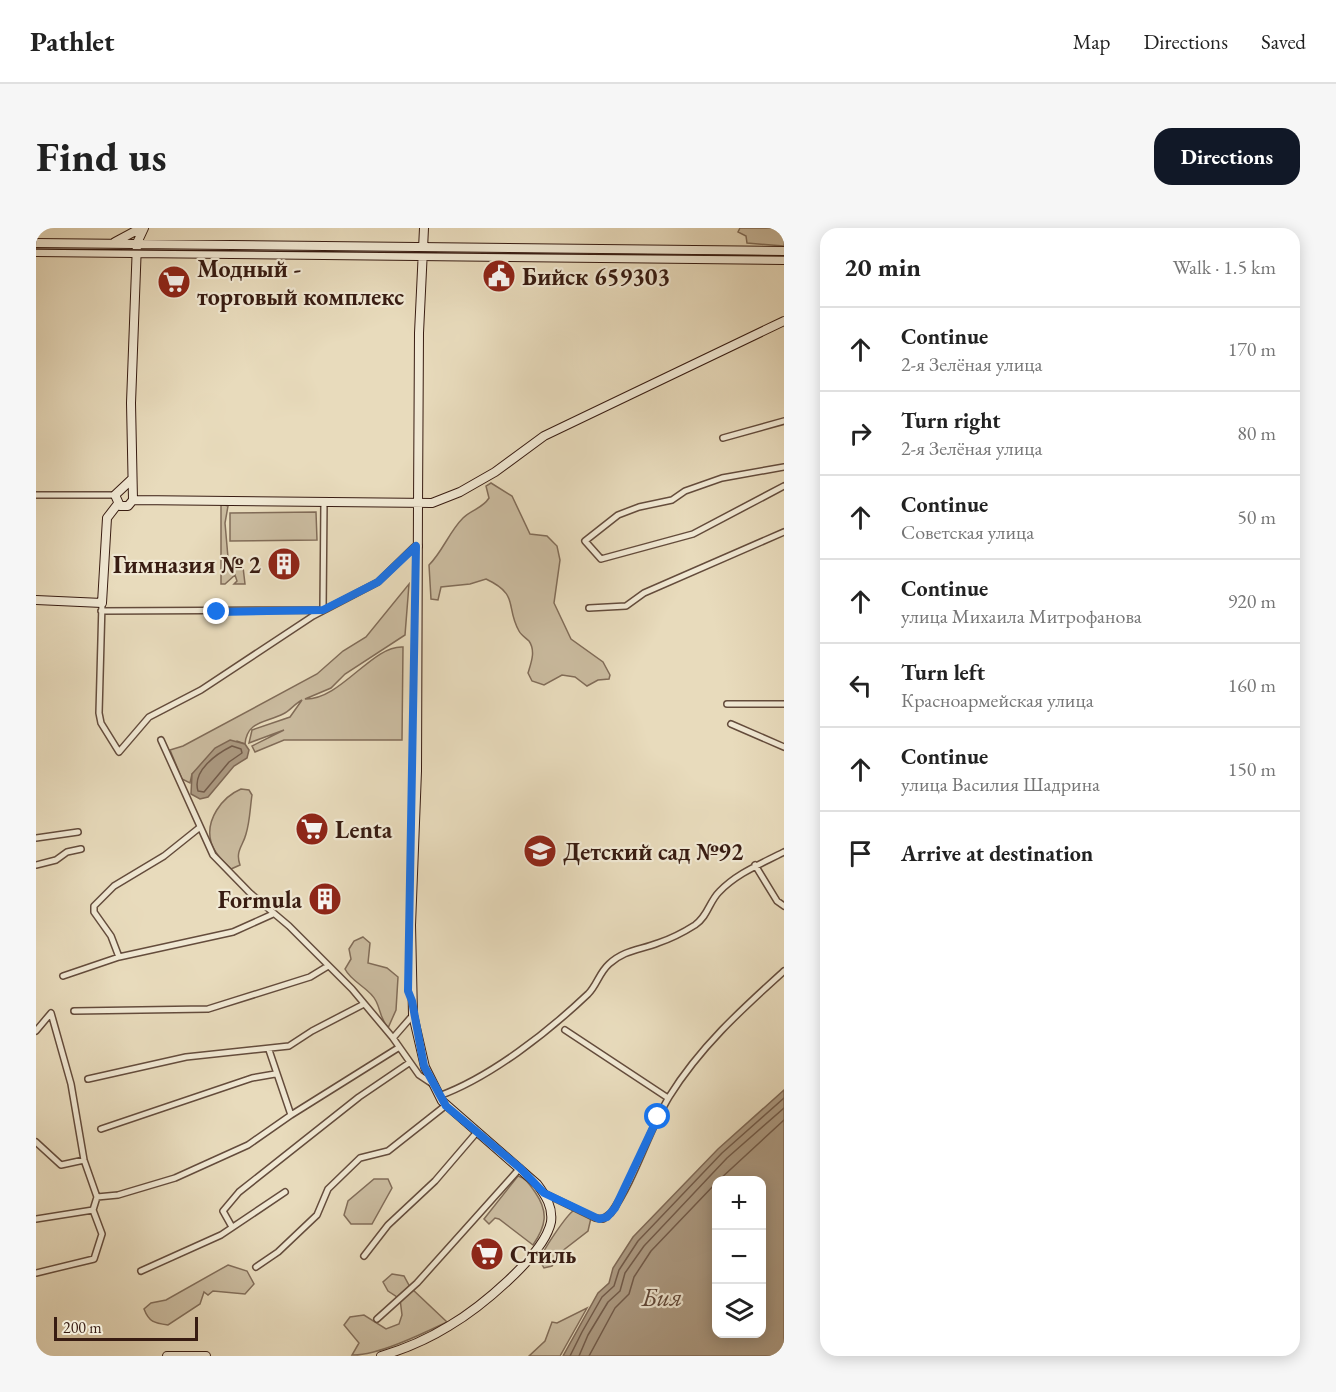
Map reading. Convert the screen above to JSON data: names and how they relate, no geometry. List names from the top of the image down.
{
  "water": ["Бия"],
  "places": {
    "public building": ["Бийск 659303"],
    "supermarket": ["Модный - торговый комплекс", "Lenta", "Стиль"],
    "building": ["Гимназия № 2", "Formula"],
    "school or university": ["Детский сад №92"]
  },
  "scale_bar": "200 m",
  "page": {
    "header": "Pathlet",
    "nav": ["Map", "Directions", "Saved"],
    "buttons": "Directions",
    "title": "Find us",
    "heading": ["20 min", "Walk · 1.5 km"],
    "list": [
      ["Continue", "2-я Зелёная улица", "170 m"],
      ["Turn right", "2-я Зелёная улица", "80 m"],
      ["Continue", "Советская улица", "50 m"],
      ["Continue", "улица Михаила Митрофанова", "920 m"],
      ["Turn left", "Красноармейская улица", "160 m"],
      ["Continue", "улица Василия Шадрина", "150 m"],
      "Arrive at destination"
    ],
    "map_buttons": ["+", "−"],
    "scale": "200 m"
  }
}
